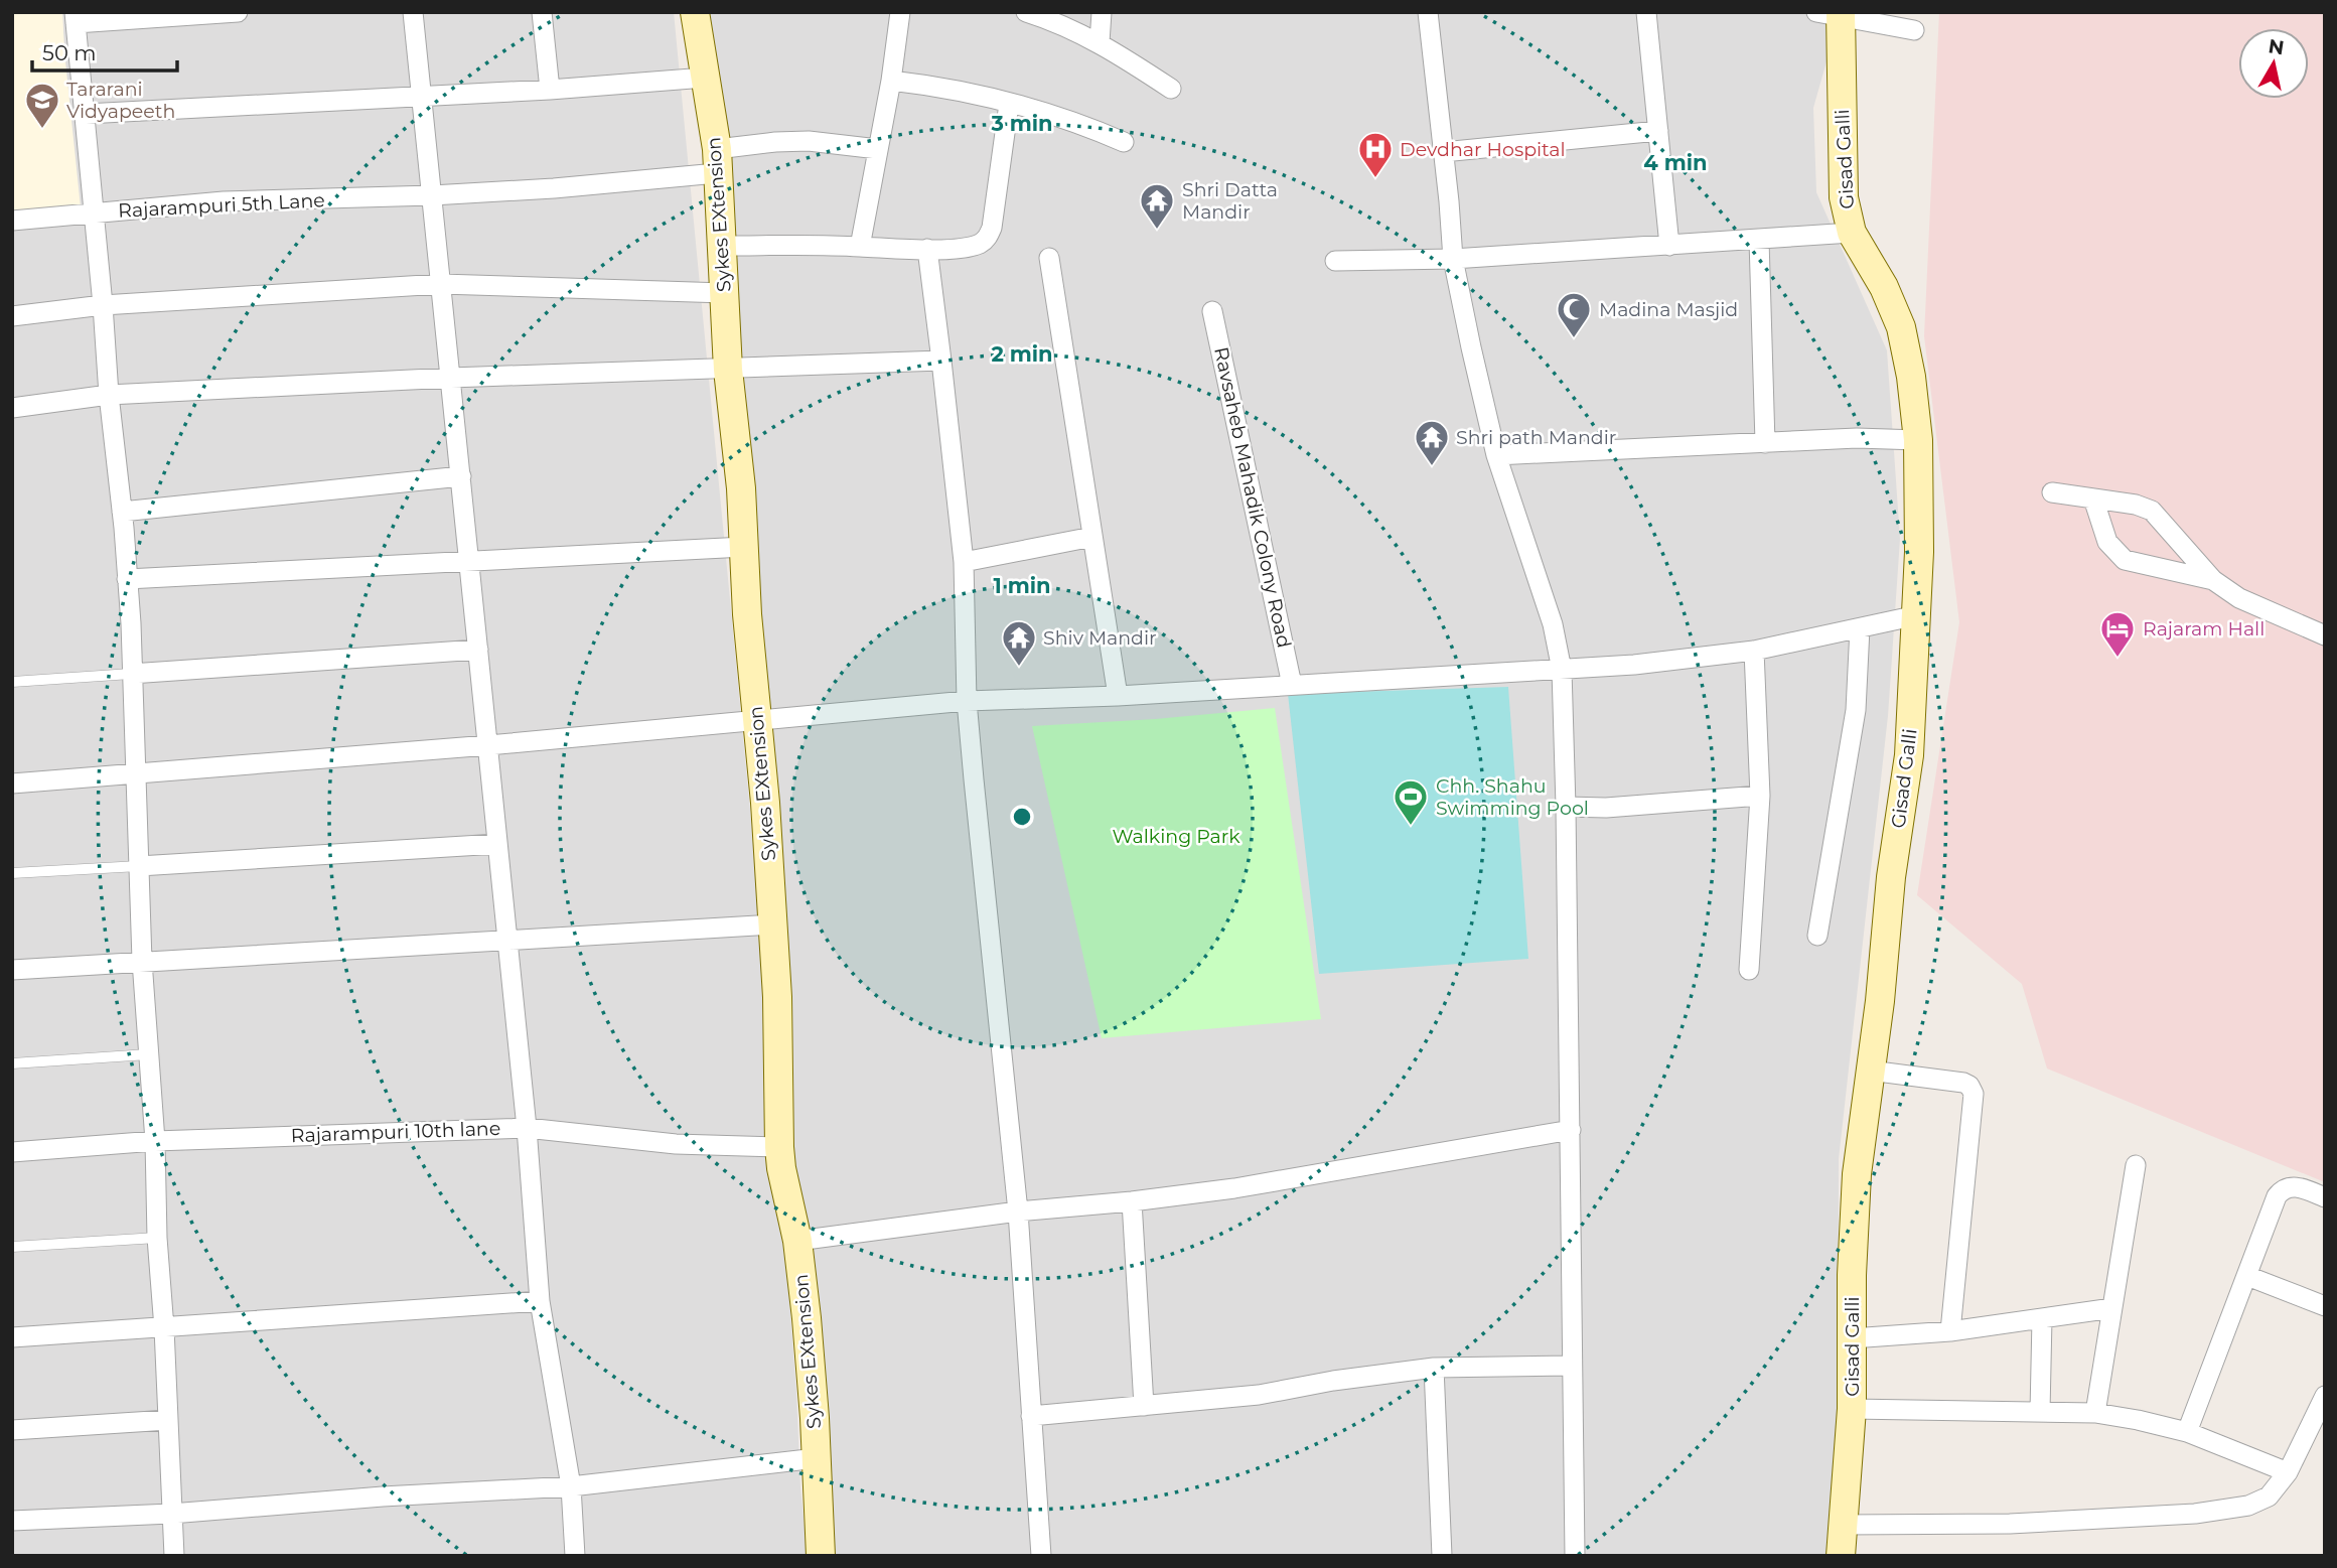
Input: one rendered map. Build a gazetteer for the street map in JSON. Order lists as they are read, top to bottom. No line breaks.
{"streets":{"street":["Gisad Galli","Rajarampuri 5th Lane","Sykes EXtension","Ravsaheb Mahadik Colony Road","Rajarampuri 10th lane"]},"crossings":[["Rajarampuri 5th Lane","Sykes EXtension"],["Sykes EXtension","Rajarampuri 10th lane"]],"parks":["Walking Park"],"places":{"school or university":["Tararani Vidyapeeth"],"hospital":["Devdhar Hospital"],"temple":["Shri Datta Mandir","Shri path Mandir","Shiv Mandir"],"mosque":["Madina Masjid"],"hotel":["Rajaram Hall"],"sports":["Chh. Shahu Swimming Pool"]},"scale_bar":"50 m","north":"top","rings":["3 min","4 min","2 min","1 min"]}
